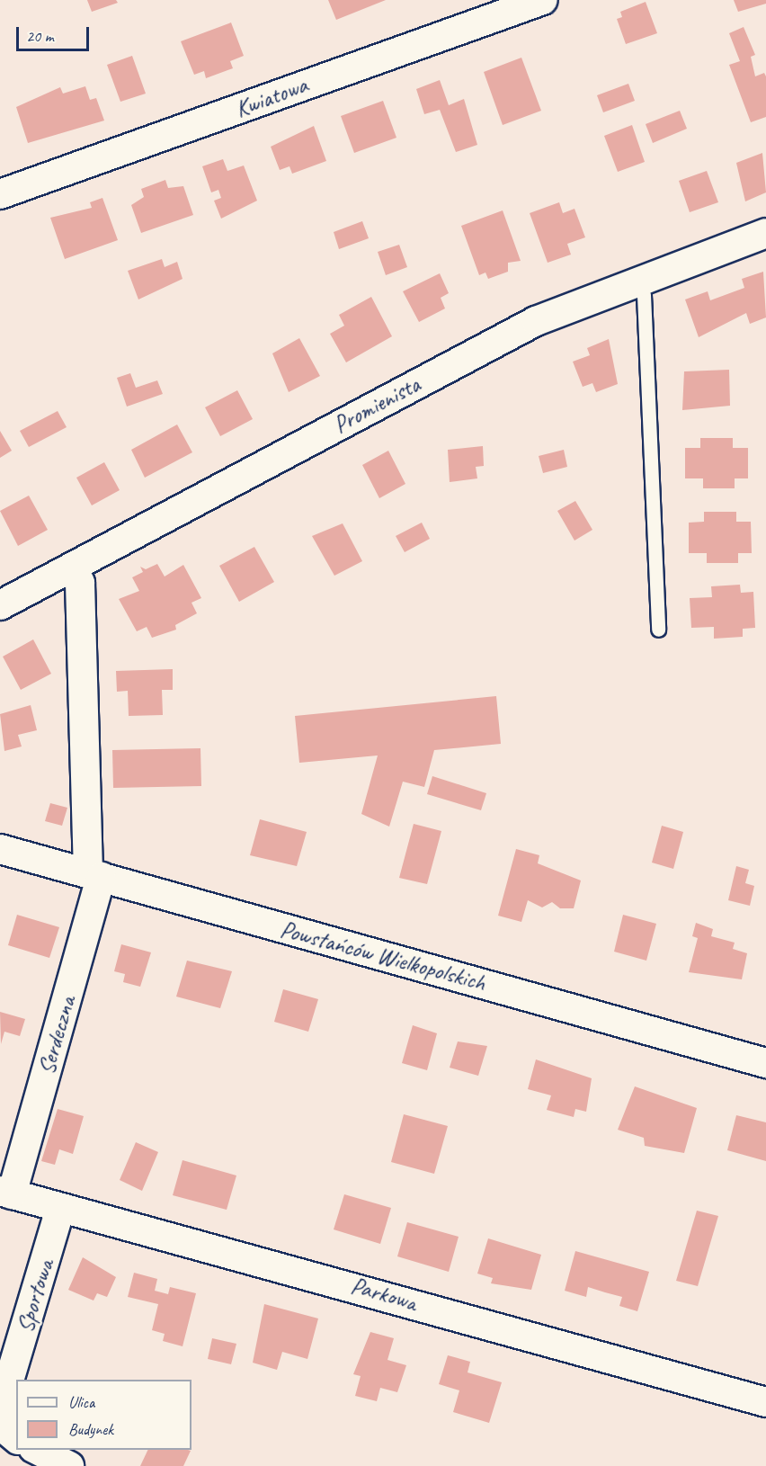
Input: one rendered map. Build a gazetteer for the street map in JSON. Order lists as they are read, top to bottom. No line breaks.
{"streets":{"street":["Kwiatowa","Promienista","Powstańców Wielkopolskich","Serdeczna","Parkowa","Sportowa"]},"crossings":[["Promienista","Serdeczna"],["Powstańców Wielkopolskich","Serdeczna"],["Serdeczna","Parkowa"],["Parkowa","Sportowa"]],"legend":["Ulica","Budynek"],"scale_bar":"20 m"}
